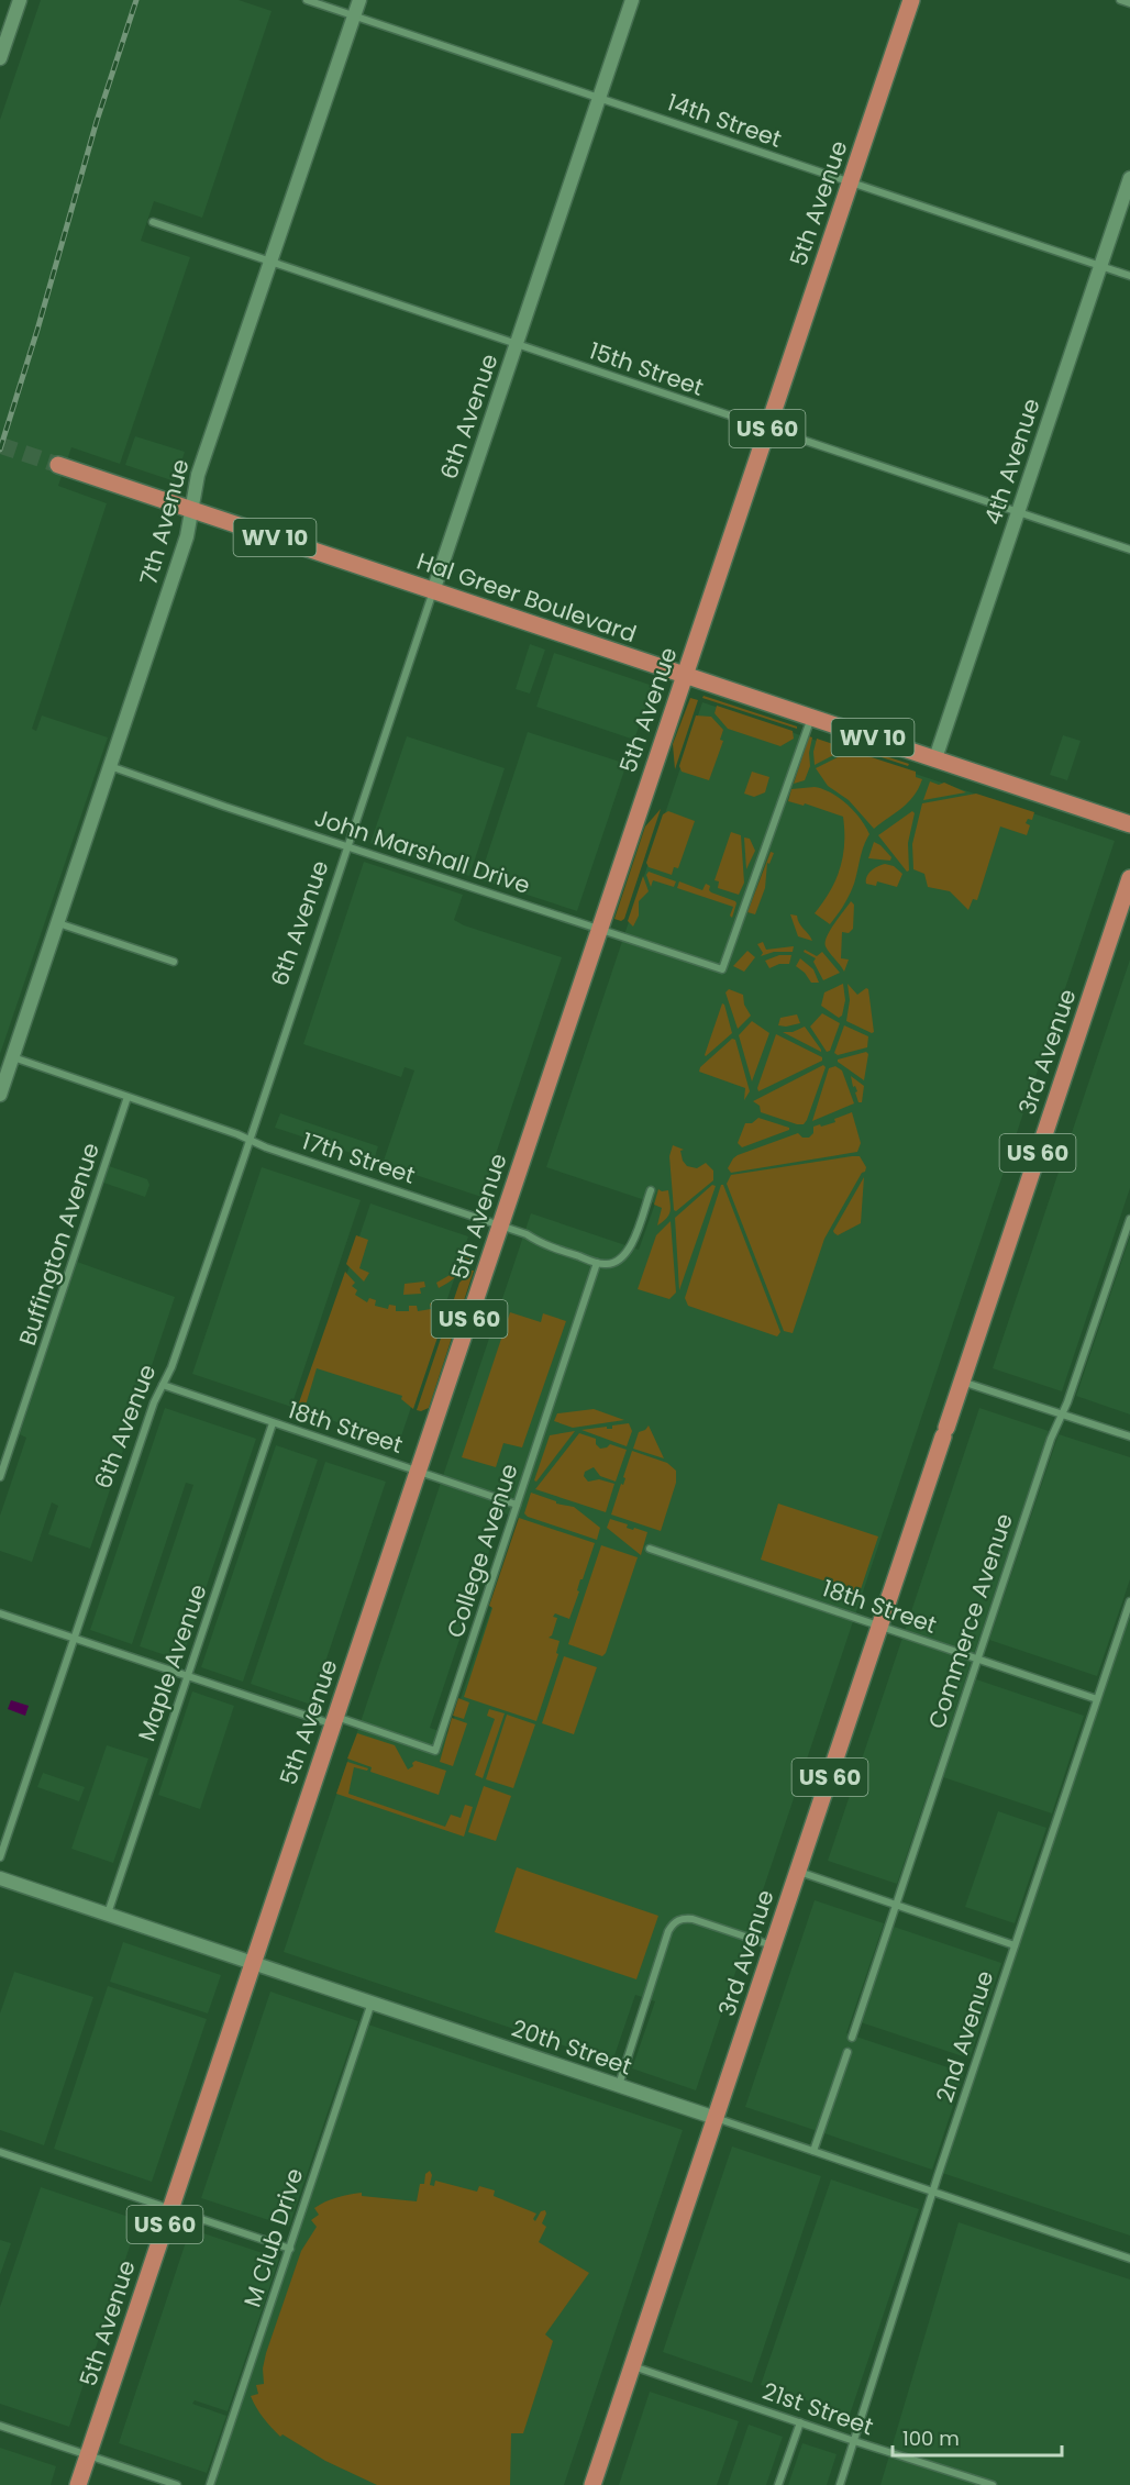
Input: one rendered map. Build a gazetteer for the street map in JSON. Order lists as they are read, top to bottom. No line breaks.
{"streets":{"main road":["5th Avenue","US 60","WV 10","Hal Greer Boulevard","3rd Avenue"],"street":["14th Street","15th Street","6th Avenue","4th Avenue","7th Avenue","John Marshall Drive","17th Street","Buffington Avenue","18th Street","College Avenue","Commerce Avenue","Maple Avenue","2nd Avenue","20th Street","M Club Drive","21st Street"]},"crossings":[["14th Street","5th Avenue"],["14th Street","6th Avenue"],["14th Street","4th Avenue"],["14th Street","7th Avenue"],["5th Avenue","15th Street"],["5th Avenue","Hal Greer Boulevard"],["5th Avenue","John Marshall Drive"],["5th Avenue","17th Street"],["5th Avenue","18th Street"],["5th Avenue","College Avenue"],["5th Avenue","20th Street"],["15th Street","6th Avenue"],["15th Street","4th Avenue"],["15th Street","7th Avenue"],["6th Avenue","Hal Greer Boulevard"],["6th Avenue","John Marshall Drive"],["6th Avenue","17th Street"],["6th Avenue","18th Street"],["4th Avenue","Hal Greer Boulevard"],["7th Avenue","Hal Greer Boulevard"],["7th Avenue","John Marshall Drive"],["7th Avenue","17th Street"],["Hal Greer Boulevard","John Marshall Drive"],["3rd Avenue","18th Street"],["3rd Avenue","20th Street"],["3rd Avenue","21st Street"],["17th Street","Buffington Avenue"],["17th Street","College Avenue"],["18th Street","College Avenue"],["18th Street","Commerce Avenue"],["18th Street","Maple Avenue"],["18th Street","2nd Avenue"],["Maple Avenue","20th Street"],["2nd Avenue","20th Street"],["2nd Avenue","21st Street"],["20th Street","M Club Drive"]],"scale_bar":"100 m"}
